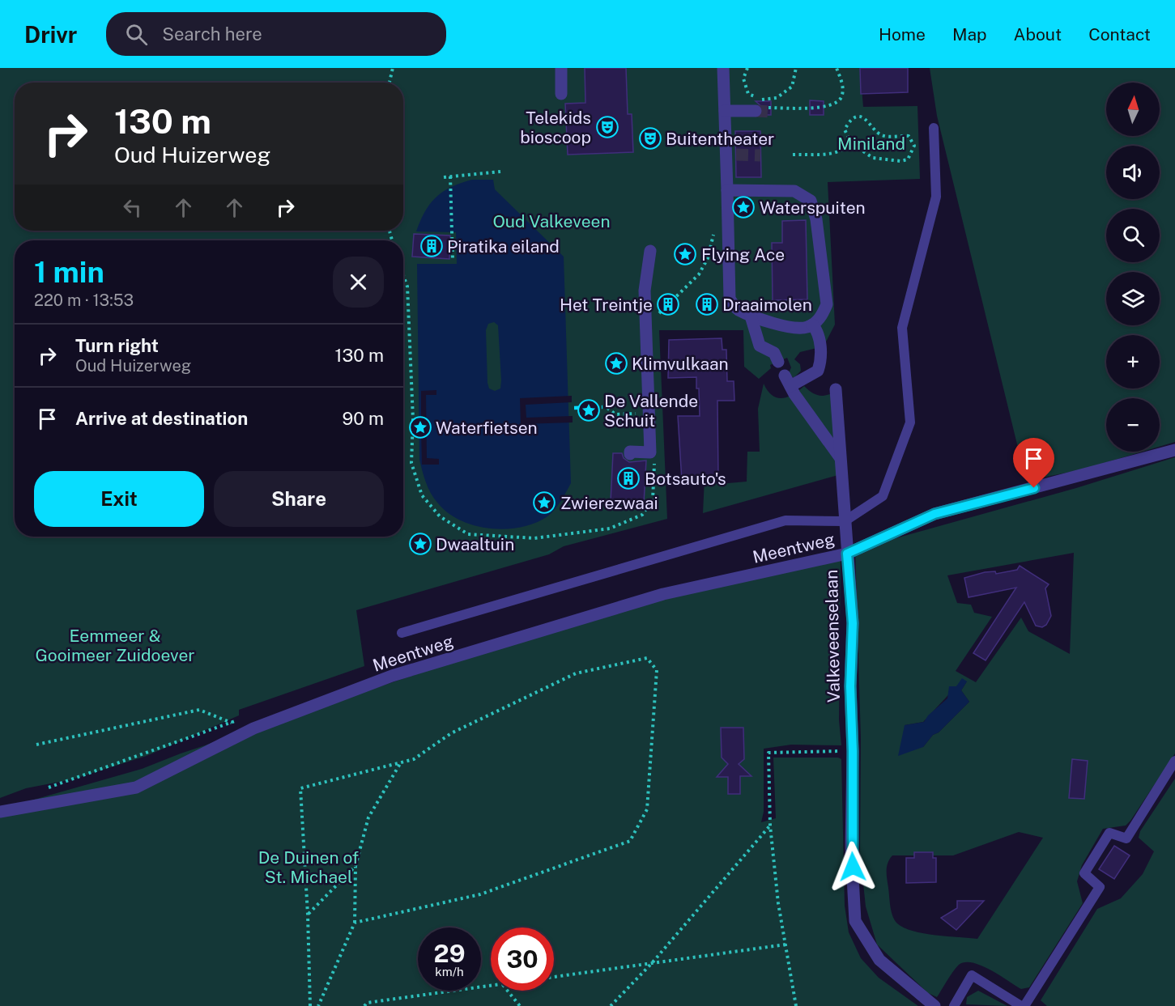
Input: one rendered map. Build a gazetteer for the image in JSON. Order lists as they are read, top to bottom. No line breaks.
{"streets":{"street":["Meentweg","Valkeveenselaan"]},"crossings":[["Meentweg","Valkeveenselaan"]],"parks":["Miniland","Oud Valkeveen","Eemmeer & Gooimeer Zuidoever","De Duinen of St. Michael"],"places":{"theatre":["Telekids bioscoop","Buitentheater"],"place":["Waterspuiten","Flying Ace","Klimvulkaan","De Vallende Schuit","Waterfietsen","Zwierezwaai","Dwaaltuin"],"building":["Piratika eiland","Het Treintje","Draaimolen","Botsauto's"]},"north":"top","page":{"header":"Drivr","search":"Search here","nav":["Home","Map","About","Contact"],"map_buttons":["+","−"],"turn":["130 m","Oud Huizerweg"],"heading":["1 min","220 m · 13:53"],"list":[{"name":"Turn right","note":"Oud Huizerweg","value":"130 m"},{"name":"Arrive at destination","value":"90 m"}],"buttons":["Exit","Share"],"speed":"29 km/h","limit":"30"}}
